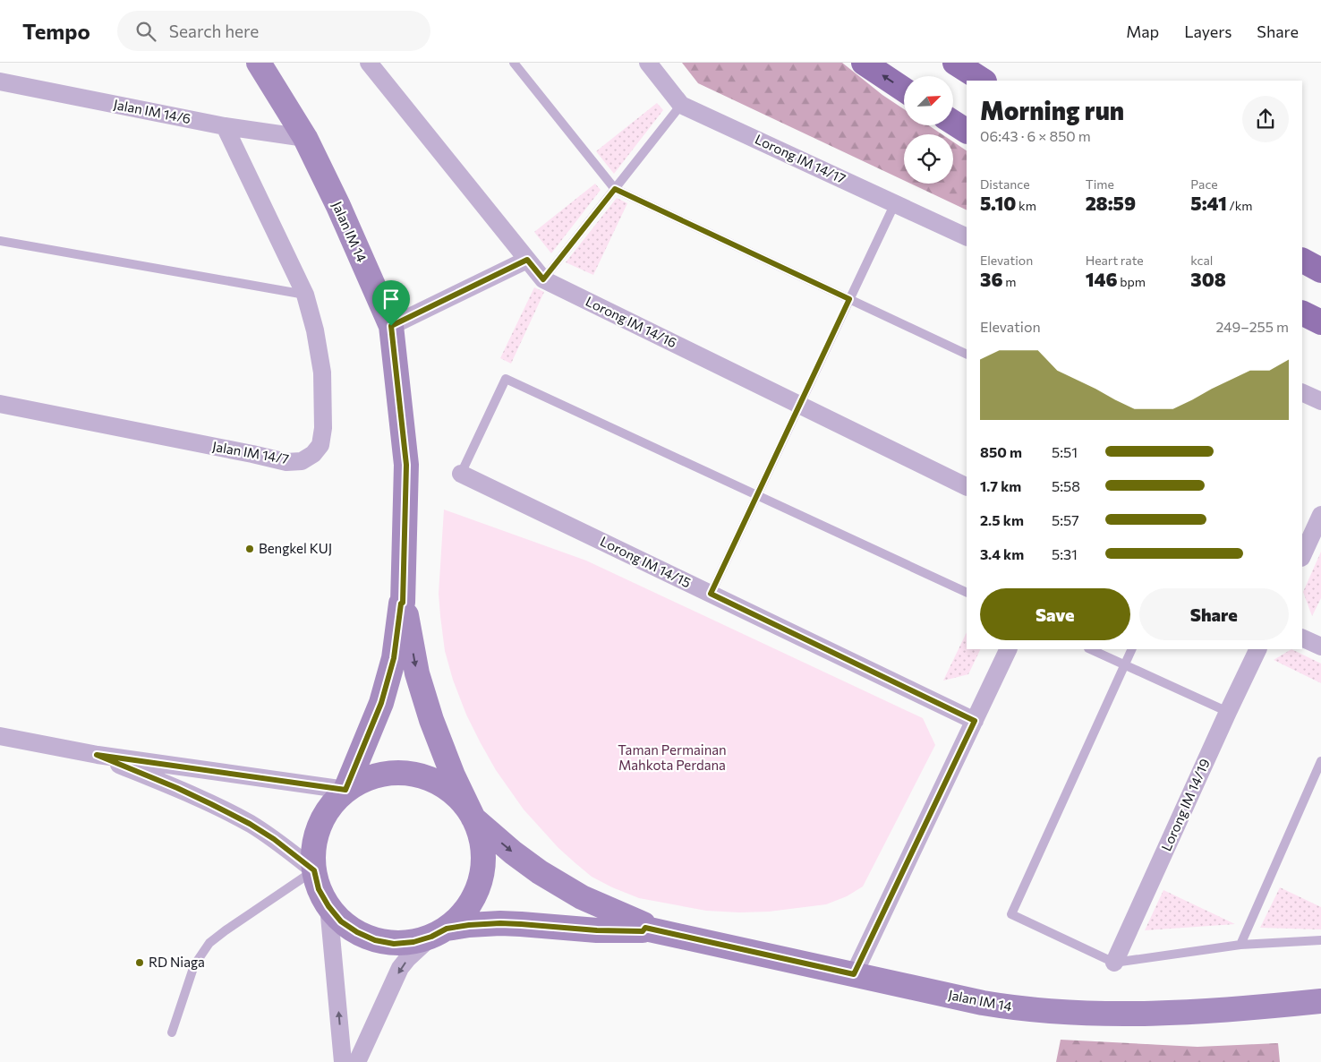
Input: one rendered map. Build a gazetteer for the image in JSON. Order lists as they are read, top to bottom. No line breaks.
{"streets":{"street":["Jalan IM 14/6","Lorong IM 14/17","Jalan IM 14","Lorong IM 14/16","Jalan IM 14/7","Lorong IM 14/15","Lorong IM 14/19"]},"crossings":[["Jalan IM 14/6","Jalan IM 14"],["Jalan IM 14/6","Jalan IM 14/7"]],"parks":["Taman Permainan Mahkota Perdana"],"places":["Bengkel KUJ","RD Niaga"],"north":"top right","page":{"header":"Tempo","search":"Search here","nav":["Map","Layers","Share"],"heading":["Morning run","06:43 · 6 × 850 m"],"stats":[["Distance","5.10 km"],["Time","28:59"],["Pace","5:41 /km"],["Elevation","36 m"],["Heart rate","146 bpm"],["kcal","308"]],"chart":["Elevation","249–255 m"],"list":[{"name":"850 m","note":"5:51"},{"name":"1.7 km","note":"5:58"},{"name":"2.5 km","note":"5:57"},{"name":"3.4 km","note":"5:31"}],"buttons":["Save","Share"]}}
